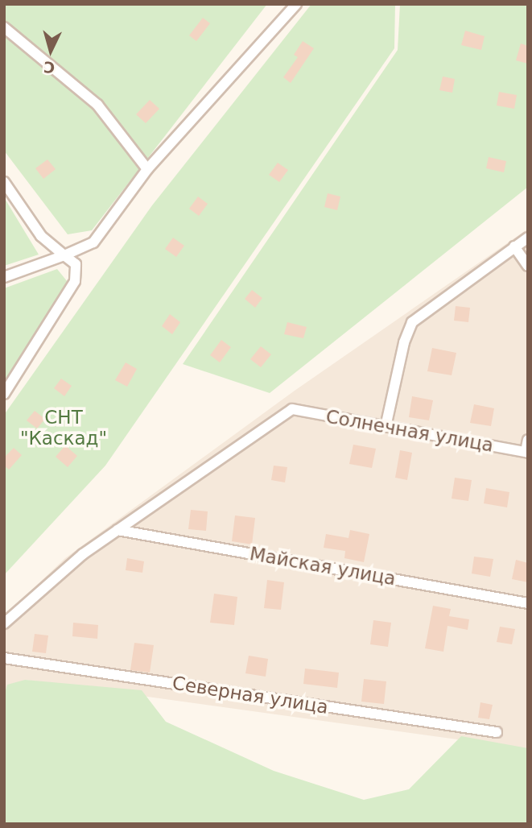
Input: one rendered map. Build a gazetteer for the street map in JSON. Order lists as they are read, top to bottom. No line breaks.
{"streets":{"street":["Солнечная улица","Майская улица","Северная улица"]},"crossings":[["Солнечная улица","Майская улица"]],"parks":["СНТ \"Каскад\""],"north":"bottom"}
